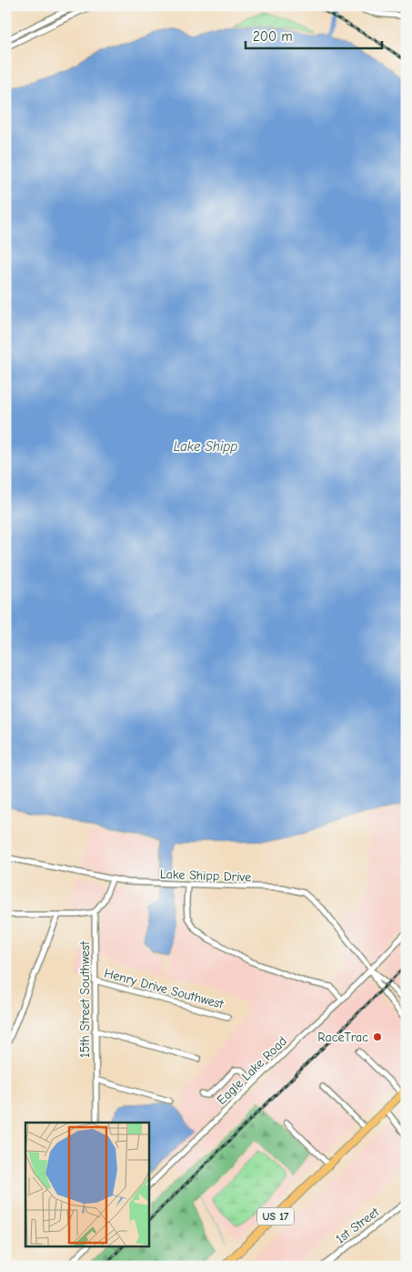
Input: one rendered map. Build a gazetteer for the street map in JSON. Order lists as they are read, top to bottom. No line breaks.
{"streets":{"highway":["US 17"],"street":["Lake Shipp Drive","Henry Drive Southwest","15th Street Southwest","Eagle Lake Road","1st Street"]},"crossings":[["Lake Shipp Drive","Eagle Lake Road"],["Henry Drive Southwest","15th Street Southwest"]],"water":["Lake Shipp"],"places":["RaceTrac"],"scale_bar":"200 m"}
